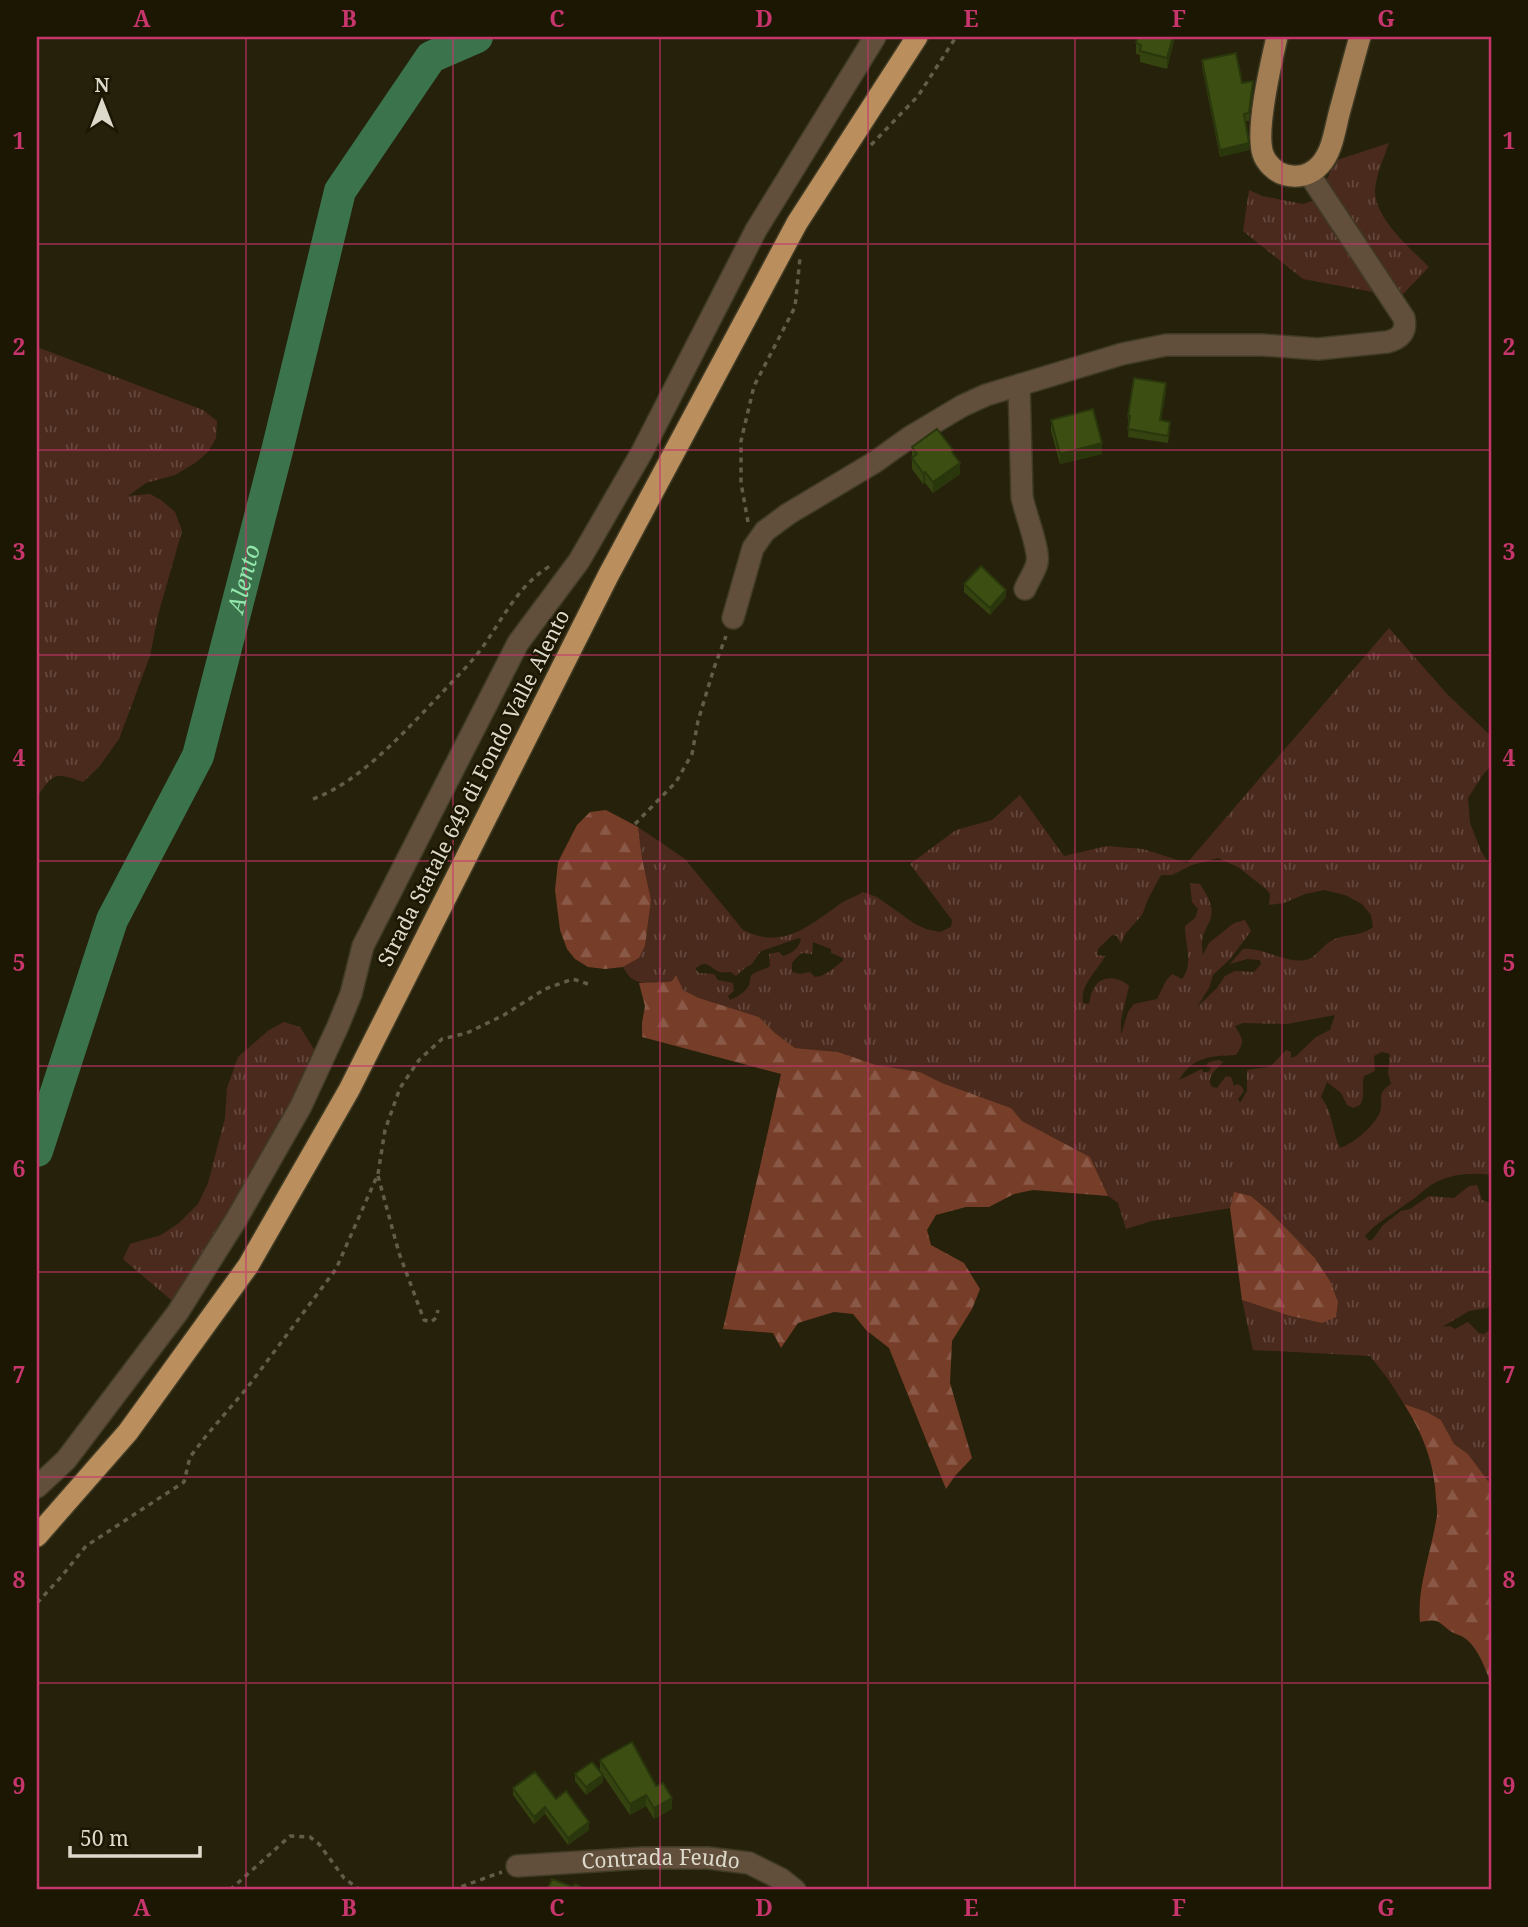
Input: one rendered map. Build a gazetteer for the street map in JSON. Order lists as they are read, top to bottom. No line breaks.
{"streets":{"highway":["Strada Statale 649 di Fondo Valle Alento"],"street":["Contrada Feudo"]},"water":["Alento"],"scale_bar":"50 m","north":"top","grid":{"columns":["A","B","C","D","E","F","G"],"rows":["1","2","3","4","5","6","7","8","9"]}}
